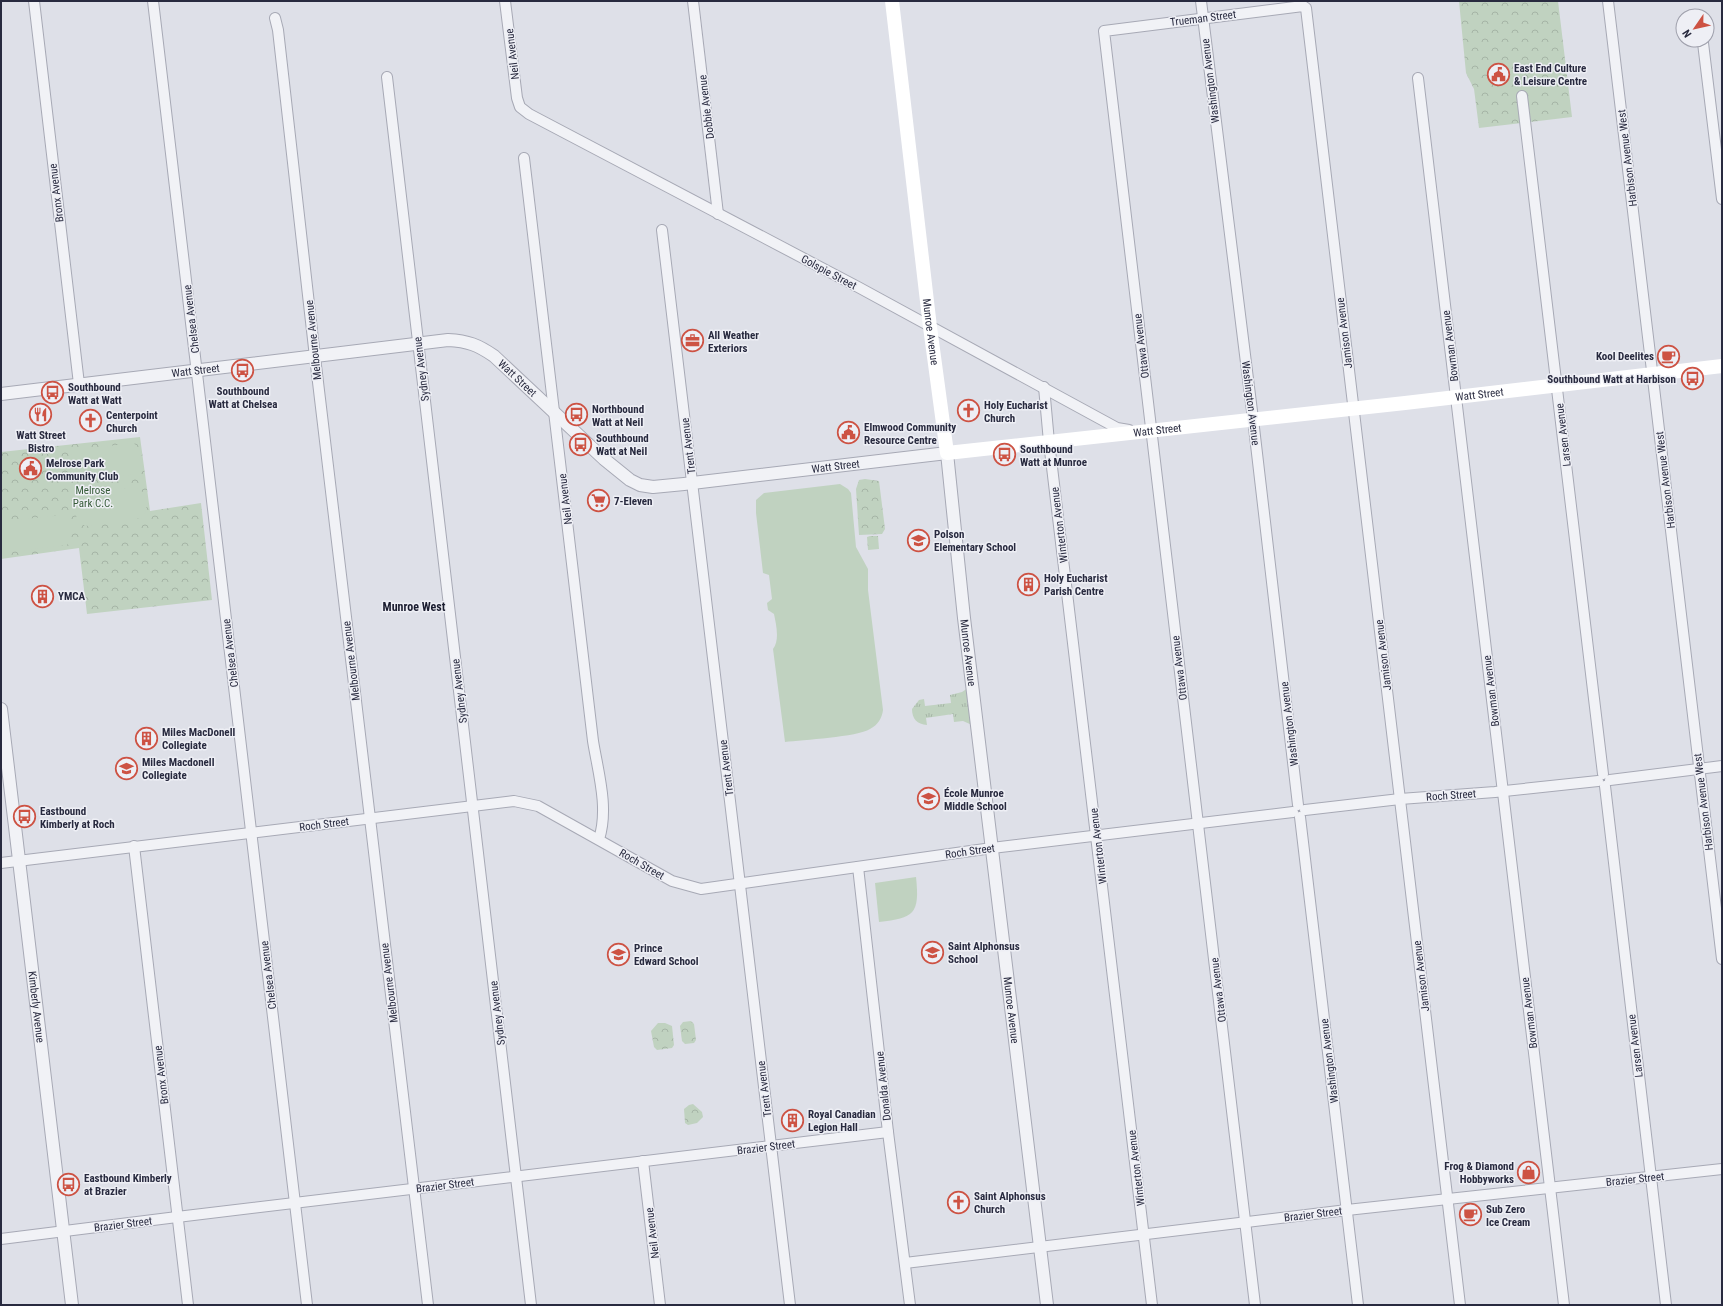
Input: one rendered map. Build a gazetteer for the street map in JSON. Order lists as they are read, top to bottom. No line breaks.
{"streets":{"main road":["Munroe Avenue","Watt Street"],"street":["Trueman Street","Neil Avenue","Washington Avenue","Dobbie Avenue","Harbison Avenue West","Bronx Avenue","Golspie Street","Chelsea Avenue","Jamison Avenue","Melbourne Avenue","Ottawa Avenue","Bowman Avenue","Sydney Avenue","Larsen Avenue","Trent Avenue","Winterton Avenue","Roch Street","Kimberly Avenue","Donalda Avenue","Brazier Street"]},"crossings":[["Trueman Street","Washington Avenue"],["Trueman Street","Jamison Avenue"],["Trueman Street","Ottawa Avenue"],["Neil Avenue","Golspie Street"],["Neil Avenue","Watt Street"],["Neil Avenue","Roch Street"],["Neil Avenue","Brazier Street"],["Washington Avenue","Watt Street"],["Washington Avenue","Roch Street"],["Washington Avenue","Brazier Street"],["Dobbie Avenue","Golspie Street"],["Harbison Avenue West","Watt Street"],["Harbison Avenue West","Roch Street"],["Bronx Avenue","Watt Street"],["Bronx Avenue","Roch Street"],["Bronx Avenue","Brazier Street"],["Golspie Street","Munroe Avenue"],["Golspie Street","Ottawa Avenue"],["Golspie Street","Watt Street"],["Golspie Street","Winterton Avenue"],["Chelsea Avenue","Watt Street"],["Chelsea Avenue","Roch Street"],["Chelsea Avenue","Brazier Street"],["Munroe Avenue","Watt Street"],["Munroe Avenue","Roch Street"],["Munroe Avenue","Brazier Street"],["Jamison Avenue","Watt Street"],["Jamison Avenue","Roch Street"],["Jamison Avenue","Brazier Street"],["Melbourne Avenue","Watt Street"],["Melbourne Avenue","Roch Street"],["Melbourne Avenue","Brazier Street"],["Ottawa Avenue","Watt Street"],["Ottawa Avenue","Roch Street"],["Ottawa Avenue","Brazier Street"],["Bowman Avenue","Watt Street"],["Bowman Avenue","Roch Street"],["Bowman Avenue","Brazier Street"],["Sydney Avenue","Watt Street"],["Sydney Avenue","Roch Street"],["Sydney Avenue","Brazier Street"],["Watt Street","Larsen Avenue"],["Watt Street","Trent Avenue"],["Watt Street","Winterton Avenue"],["Larsen Avenue","Roch Street"],["Larsen Avenue","Brazier Street"],["Trent Avenue","Roch Street"],["Trent Avenue","Brazier Street"],["Winterton Avenue","Roch Street"],["Winterton Avenue","Brazier Street"],["Roch Street","Kimberly Avenue"],["Roch Street","Donalda Avenue"],["Kimberly Avenue","Brazier Street"],["Donalda Avenue","Brazier Street"]],"districts":["Munroe West"],"parks":["Melrose Park C.C."],"places":{"public building":["East End Culture & Leisure Centre","Elmwood Community Resource Centre","Melrose Park Community Club"],"office":["All Weather Exteriors"],"cafe":["Kool Deelites","Sub Zero Ice Cream"],"bus stop":["Southbound Watt at Chelsea","Southbound Watt at Harbison","Southbound Watt at Watt","Northbound Watt at Neil","Southbound Watt at Neil","Southbound Watt at Munroe","Eastbound Kimberly at Roch","Eastbound Kimberly at Brazier"],"church":["Holy Eucharist Church","Centerpoint Church","Saint Alphonsus Church"],"restaurant":["Watt Street Bistro"],"supermarket":["7-Eleven"],"school or university":["Polson Elementary School","Miles Macdonell Collegiate","École Munroe Middle School","Saint Alphonsus School","Prince Edward School"],"building":["Holy Eucharist Parish Centre","YMCA","Miles MacDonell Collegiate","Royal Canadian Legion Hall"],"shop":["Frog & Diamond Hobbyworks"]},"north":"bottom left"}
